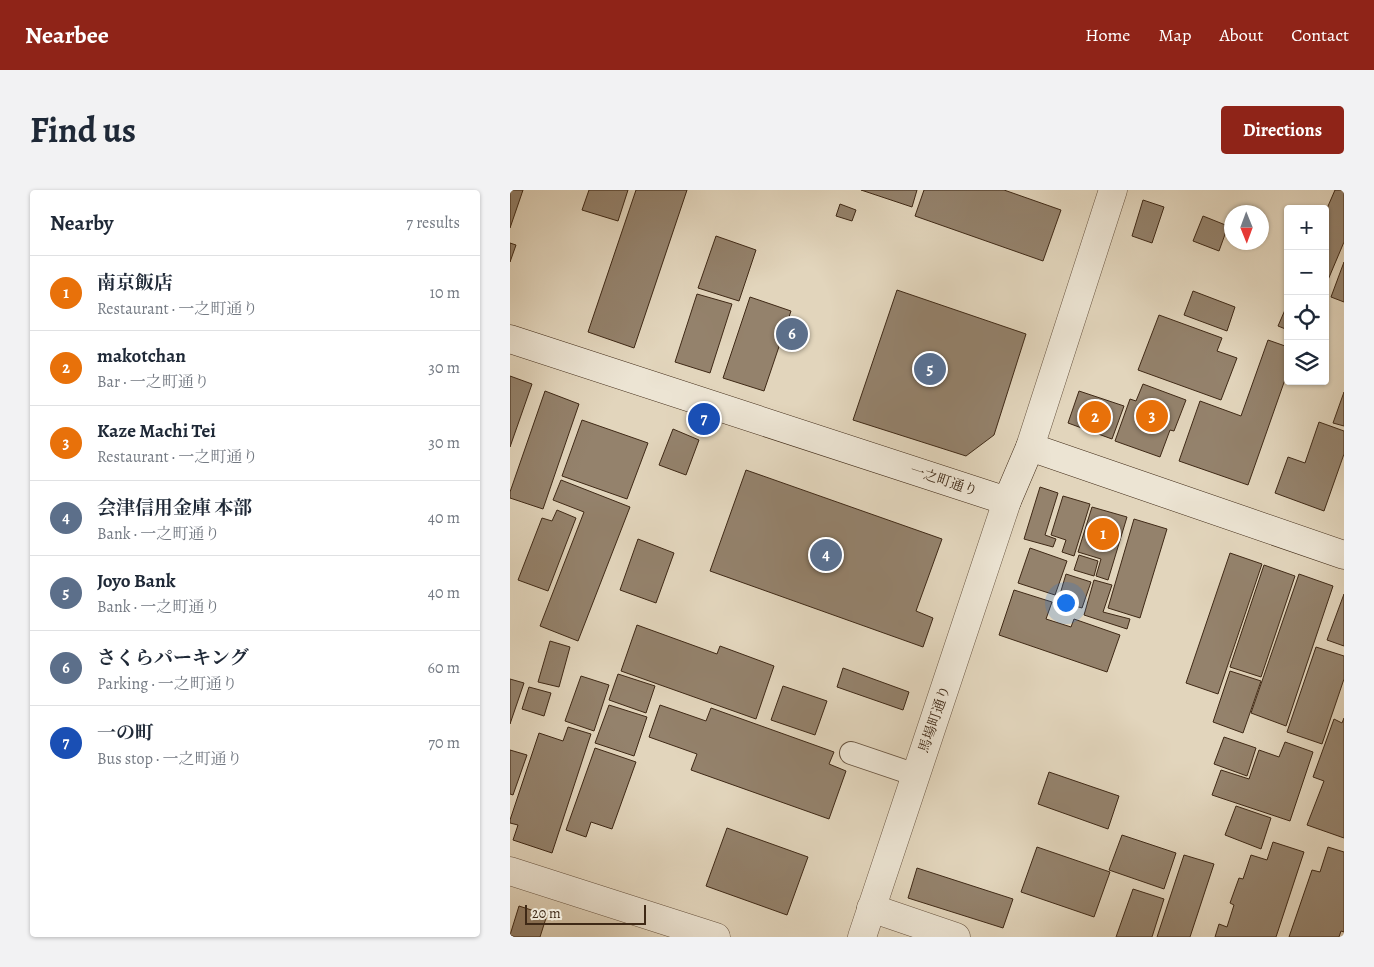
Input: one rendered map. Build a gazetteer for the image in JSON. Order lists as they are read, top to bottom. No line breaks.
{"streets":{"street":["一之町通り","馬場町通り"]},"crossings":[["一之町通り","馬場町通り"]],"scale_bar":"20 m","north":"bottom","page":{"header":"Nearbee","nav":["Home","Map","About","Contact"],"title":"Find us","buttons":"Directions","heading":["Nearby","7 results"],"map_buttons":["+","−"],"list":[{"mark":"1","name":"南京飯店","note":"Restaurant · 一之町通り","value":"10 m"},{"mark":"2","name":"makotchan","note":"Bar · 一之町通り","value":"30 m"},{"mark":"3","name":"Kaze Machi Tei","note":"Restaurant · 一之町通り","value":"30 m"},{"mark":"4","name":"会津信用金庫 本部","note":"Bank · 一之町通り","value":"40 m"},{"mark":"5","name":"Joyo Bank","note":"Bank · 一之町通り","value":"40 m"},{"mark":"6","name":"さくらパーキング","note":"Parking · 一之町通り","value":"60 m"},{"mark":"7","name":"一の町","note":"Bus stop · 一之町通り","value":"70 m"}],"pins":["6","5","3","2","7","1","4"],"scale":"20 m"}}
